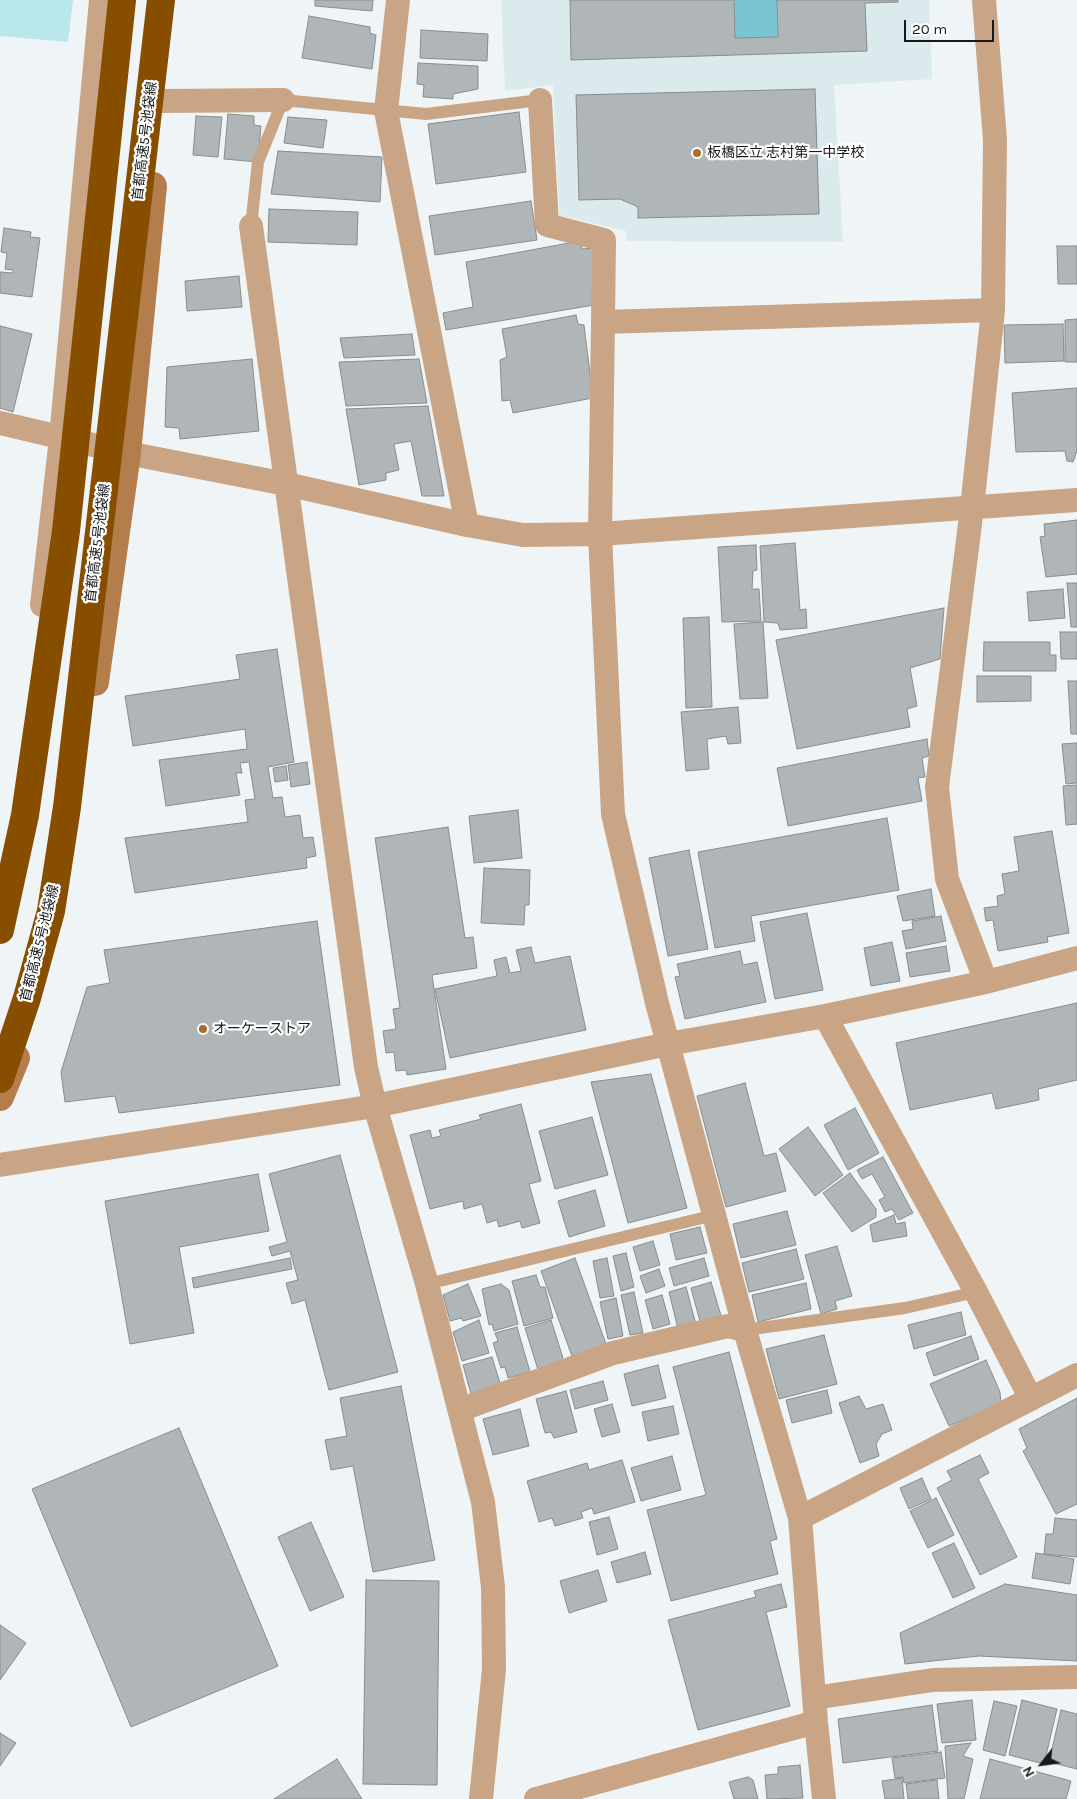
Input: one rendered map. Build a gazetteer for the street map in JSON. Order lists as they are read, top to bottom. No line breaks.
{"streets":{"highway":["首都高速5号池袋線"]},"places":["板橋区立 志村第一中学校","オーケーストア"],"scale_bar":"20 m","north":"bottom left"}
